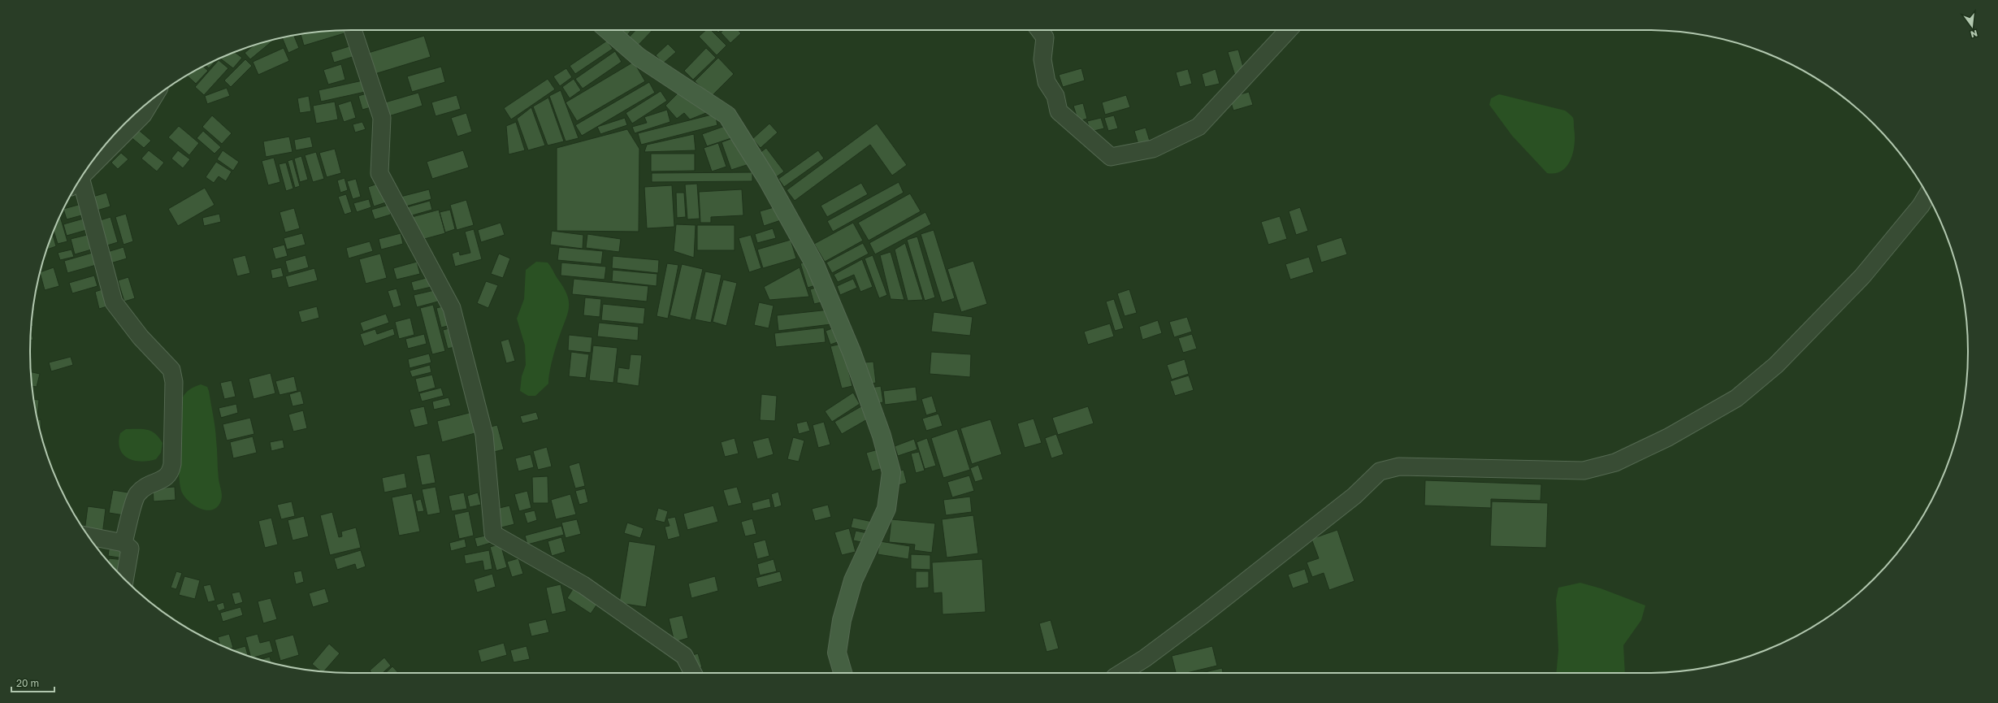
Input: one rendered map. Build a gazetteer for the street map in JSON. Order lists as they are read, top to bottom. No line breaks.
{"scale_bar":"20 m","north":"bottom"}
